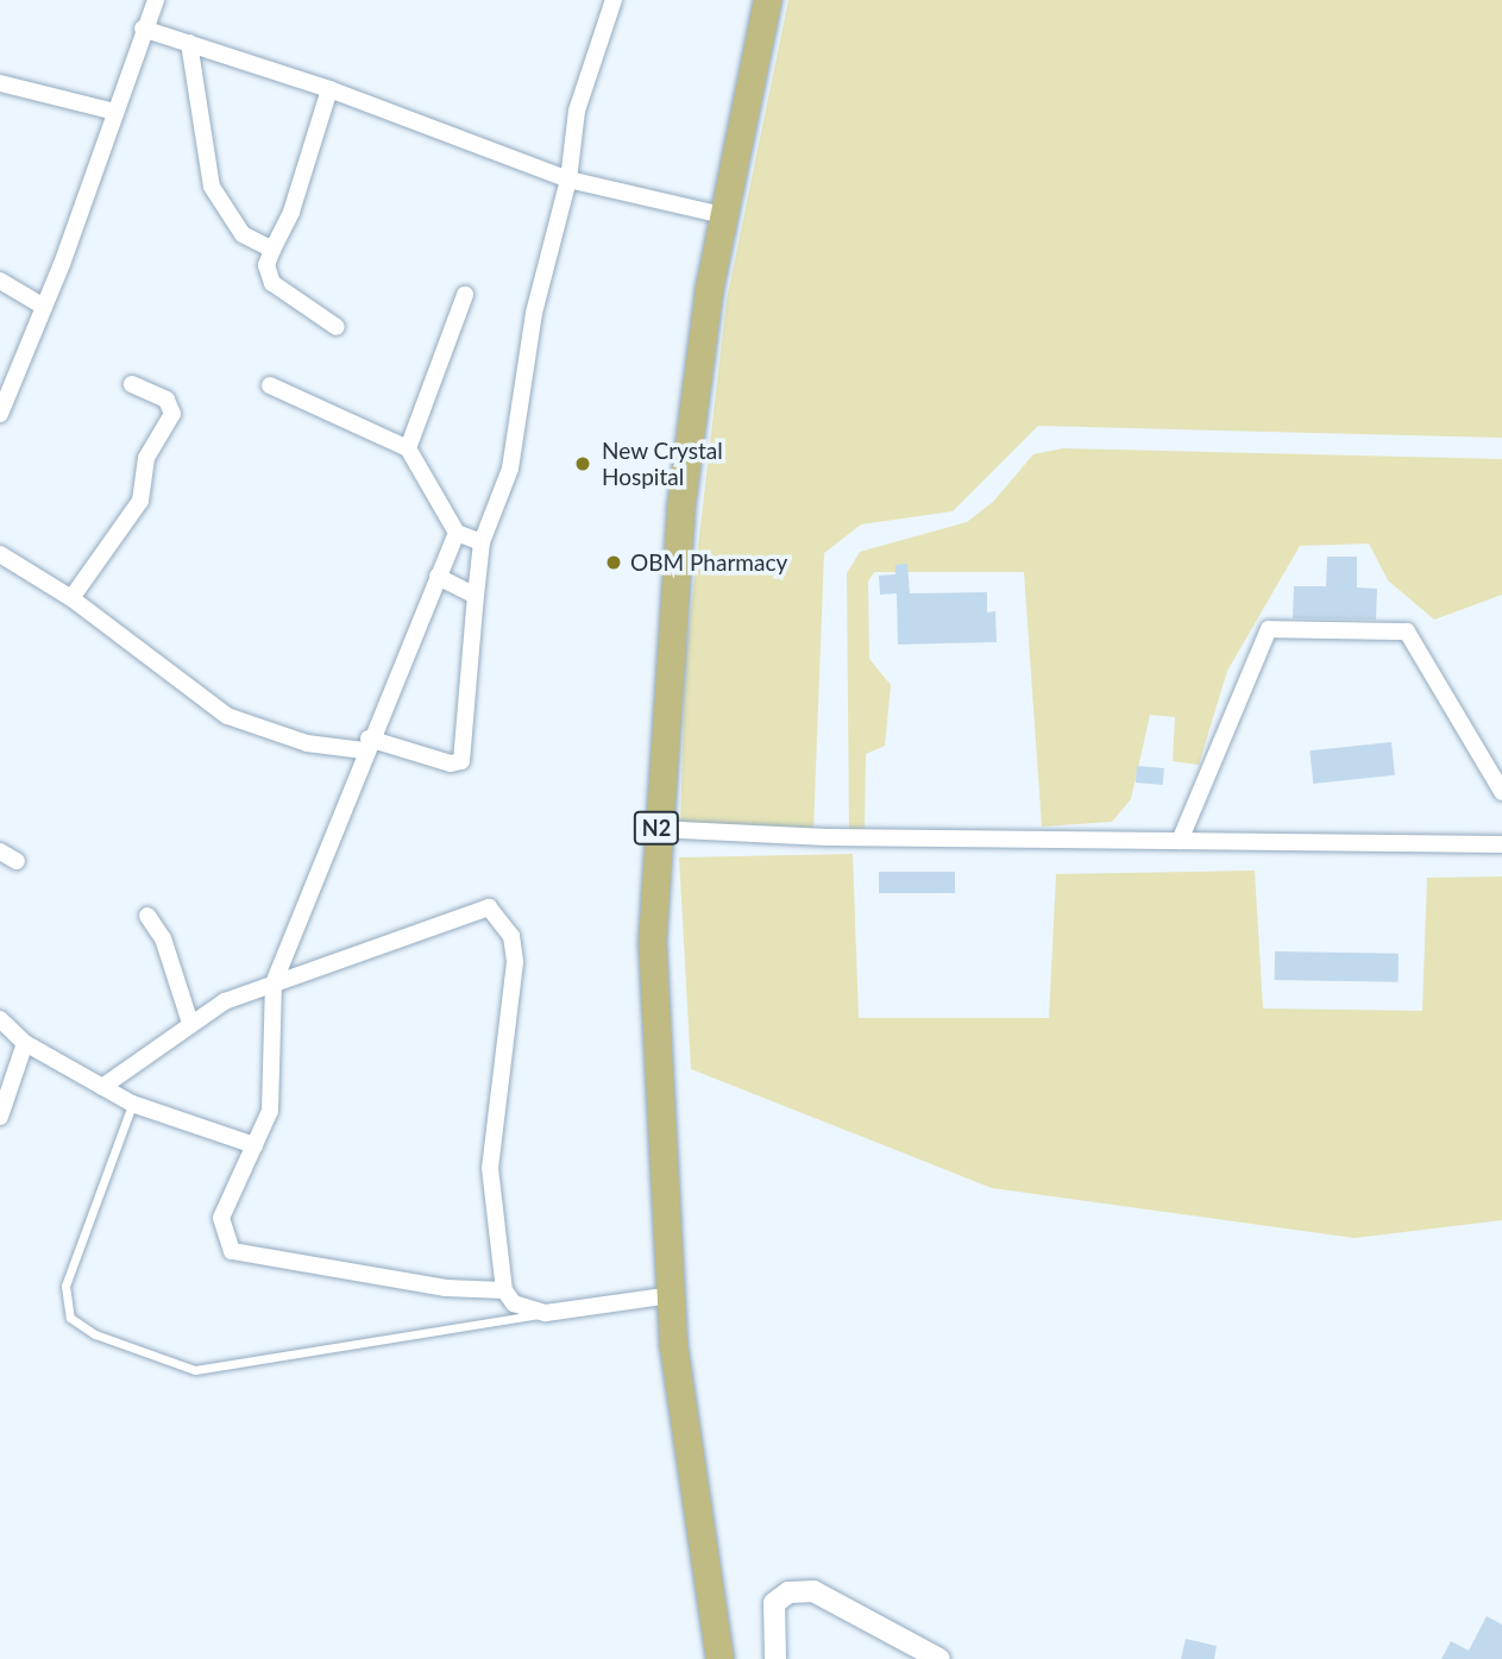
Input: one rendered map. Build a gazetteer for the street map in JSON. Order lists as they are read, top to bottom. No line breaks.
{"streets":{"highway":["N2"]},"places":["New Crystal Hospital","OBM Pharmacy"]}
